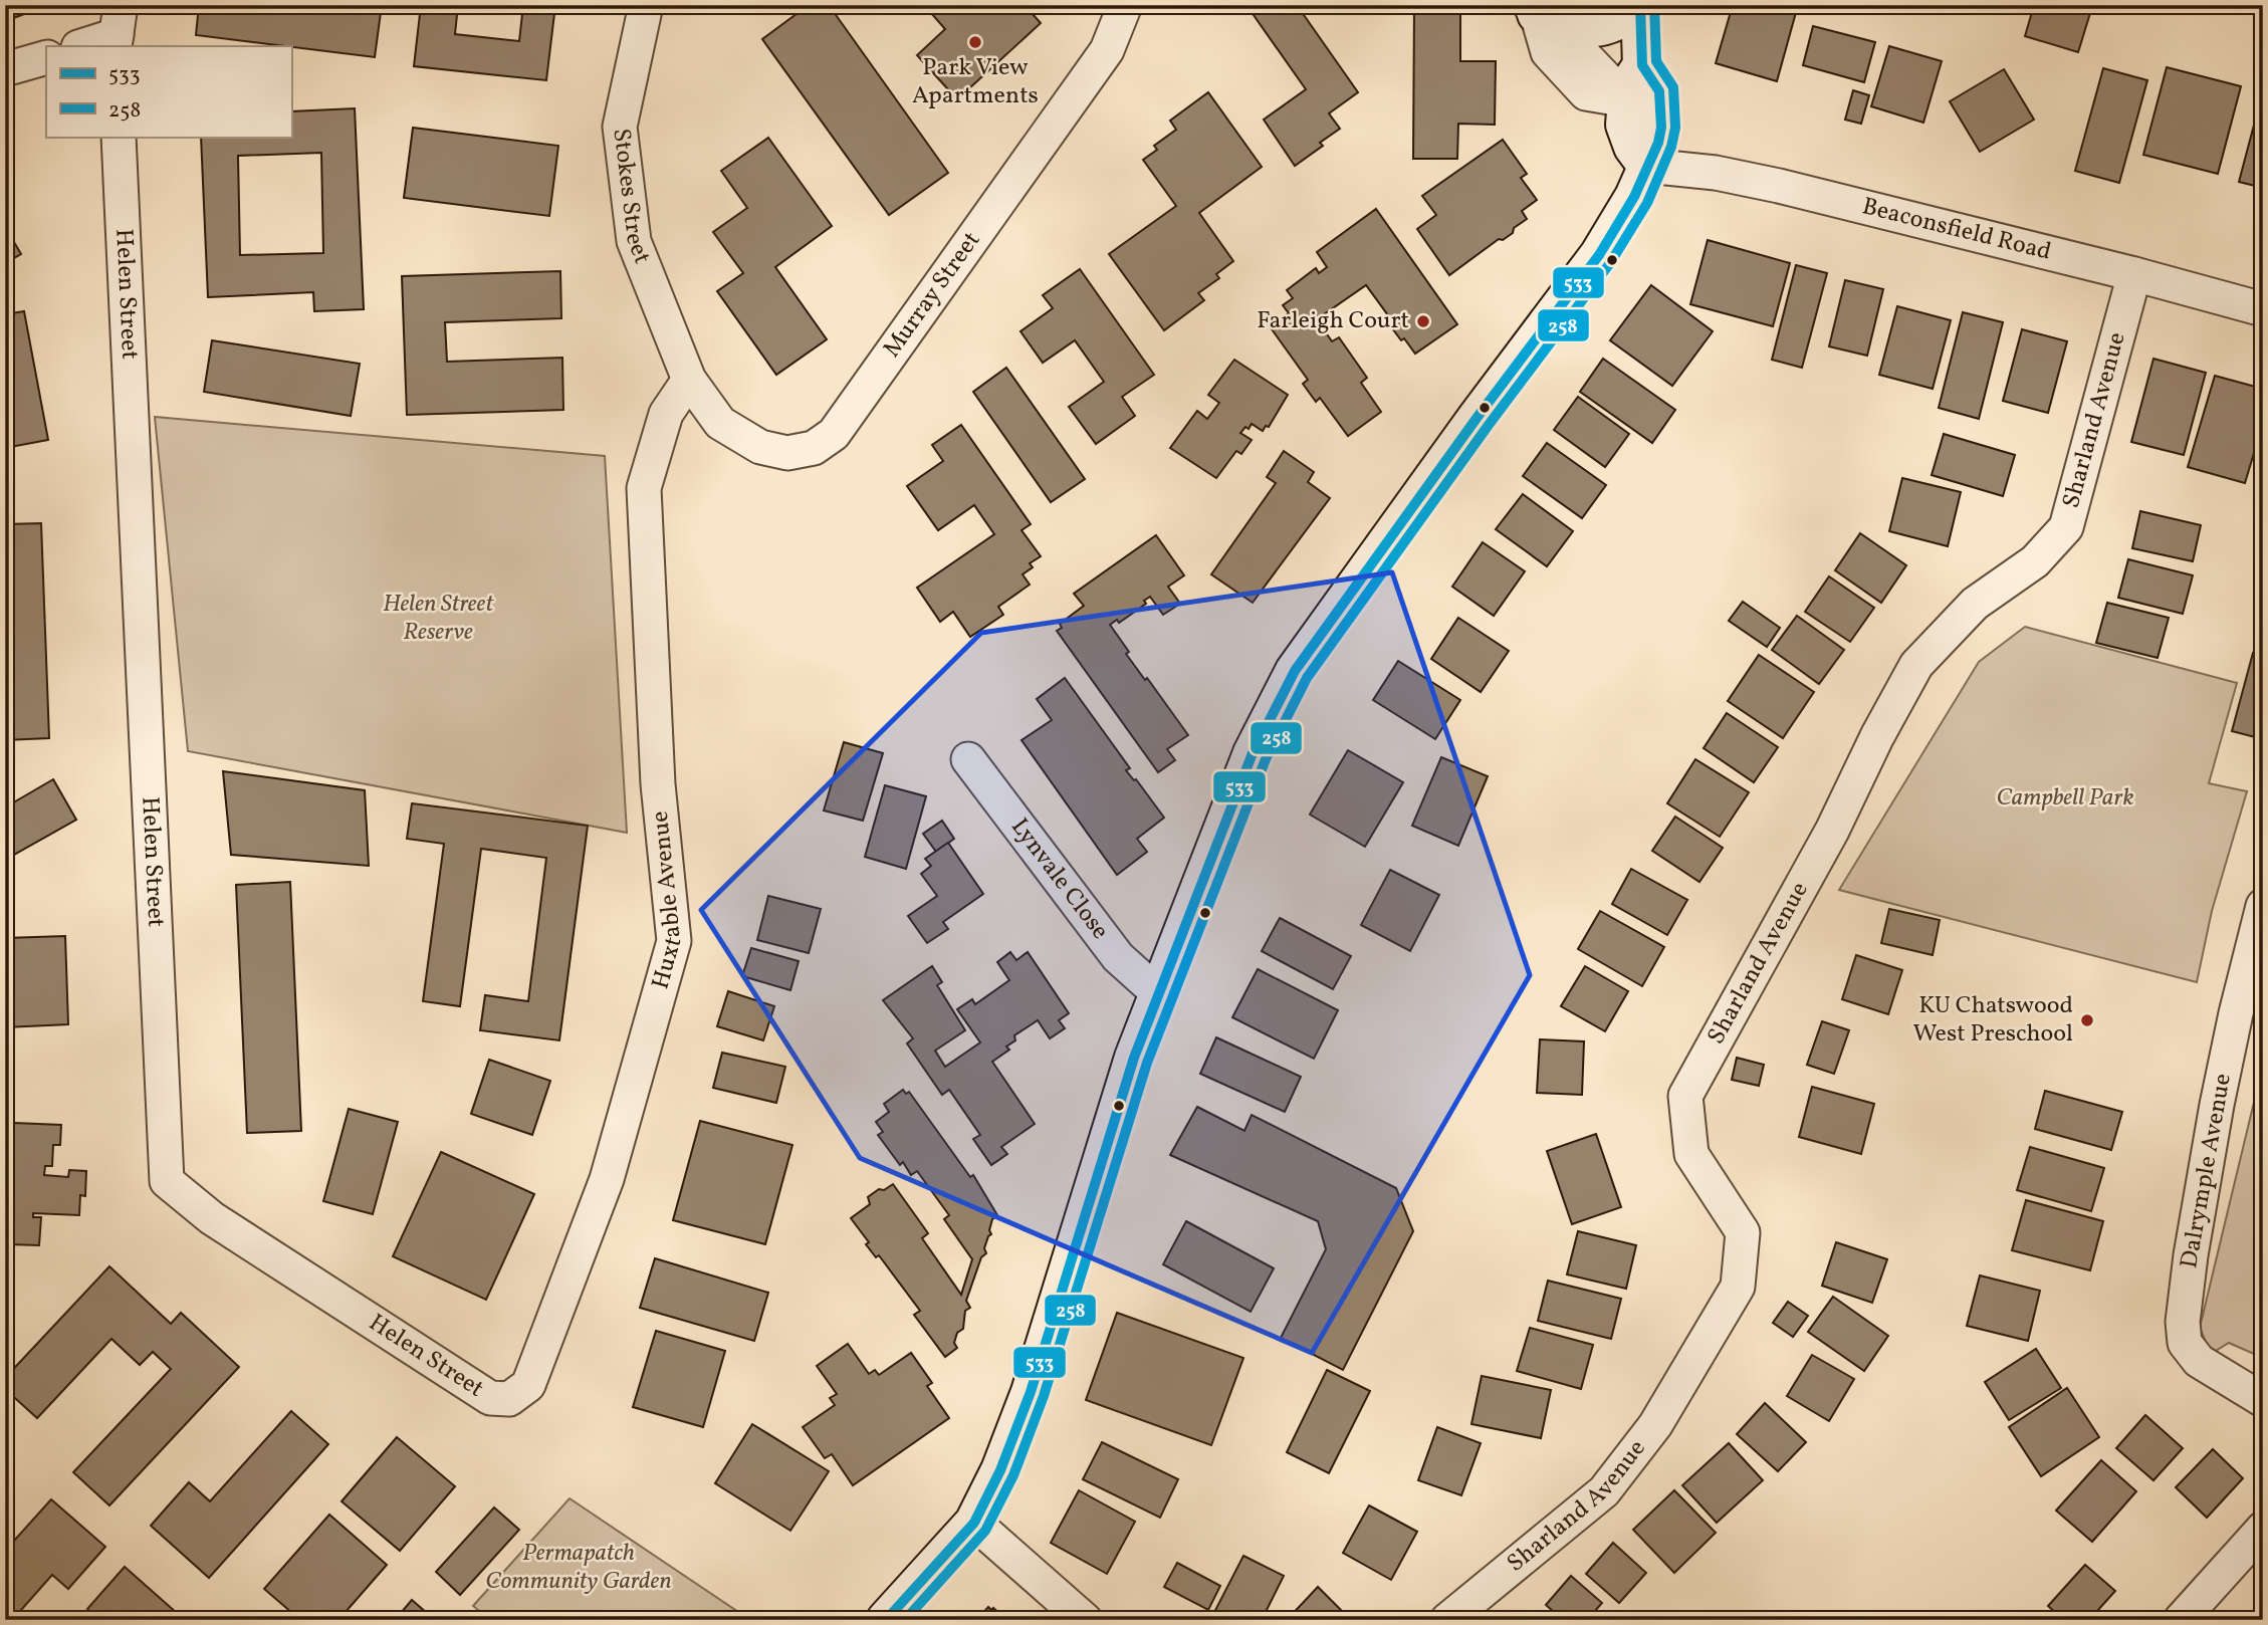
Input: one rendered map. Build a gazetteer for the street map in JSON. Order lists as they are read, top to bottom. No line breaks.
{"streets":{"street":["Stokes Street","Beaconsfield Road","Helen Street","Murray Street","Sharland Avenue","Lynvale Close","Huxtable Avenue","Dalrymple Avenue"]},"crossings":[["Stokes Street","Murray Street"],["Stokes Street","Huxtable Avenue"],["Beaconsfield Road","Sharland Avenue"],["Helen Street","Huxtable Avenue"],["Murray Street","Huxtable Avenue"]],"parks":["Helen Street Reserve","Campbell Park","Permapatch Community Garden"],"places":["Park View Apartments","Farleigh Court","KU Chatswood West Preschool"],"lines":["transit line 533","transit line 258"],"legend":["533","258"]}
